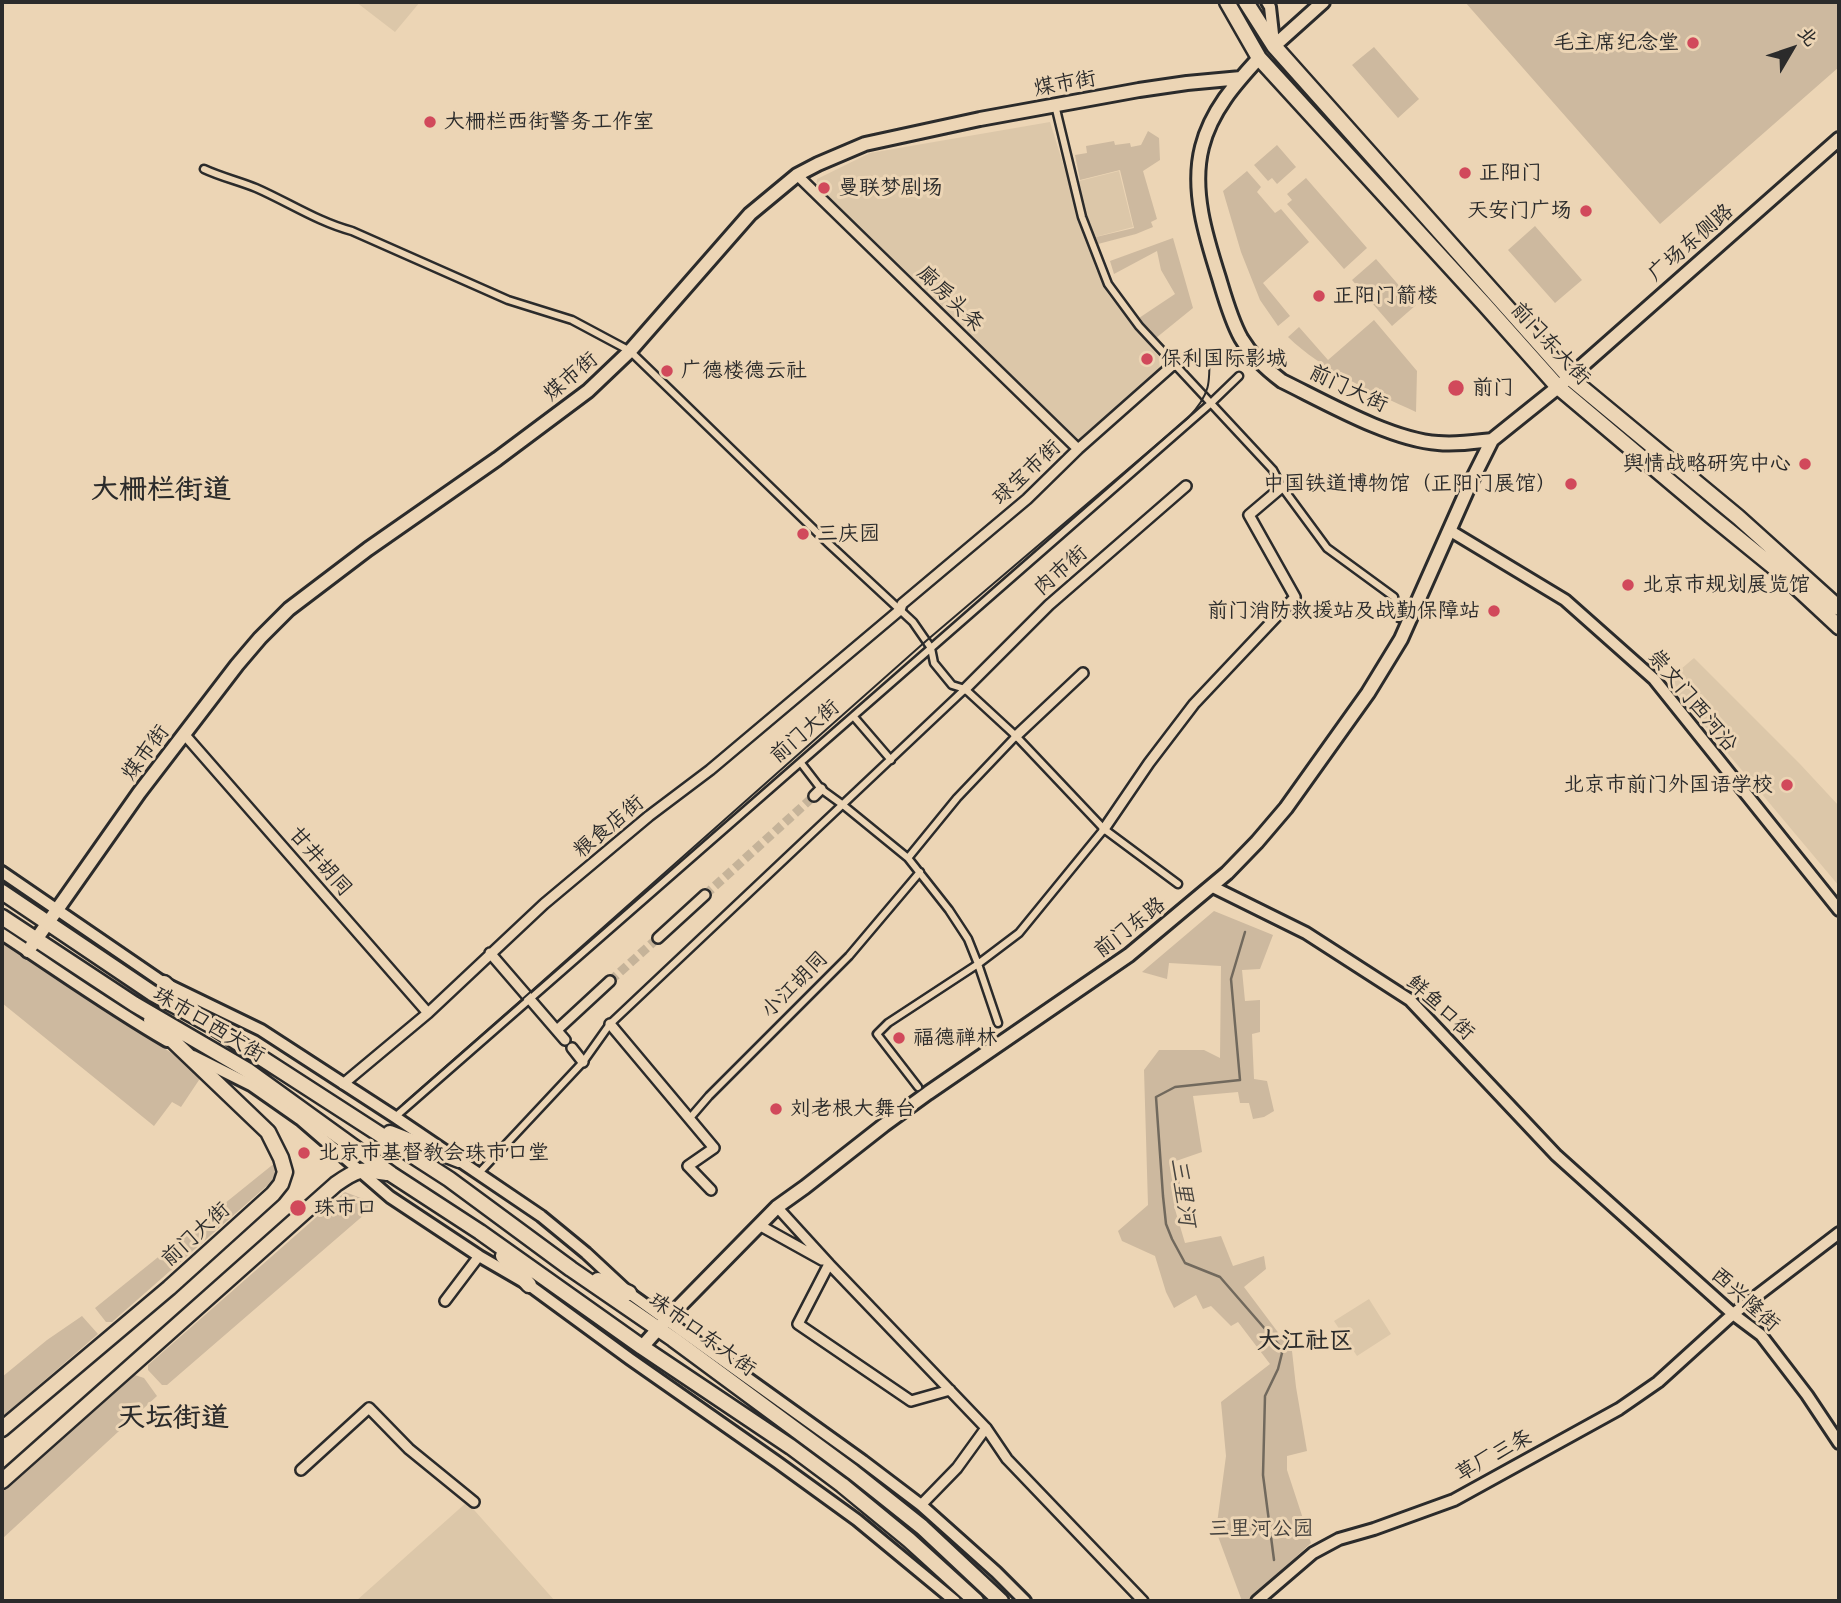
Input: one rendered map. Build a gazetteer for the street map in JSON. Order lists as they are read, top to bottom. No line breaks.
{"streets":{"main road":["煤市街","广场东侧路","前门东大街","前门大街","前门东路","珠市口西大街","珠市口东大街"],"street":["廊房头条","球宝市街","肉市街","崇文门西河沿","粮食店街","甘井胡同","小江胡同","鲜鱼口街","西兴隆街","草厂三条"]},"crossings":[["煤市街","廊房头条"],["煤市街","前门大街"],["煤市街","甘井胡同"],["煤市街","珠市口西大街"],["广场东侧路","前门东大街"],["广场东侧路","前门大街"],["广场东侧路","前门东路"],["廊房头条","球宝市街"],["前门大街","前门东路"],["前门大街","珠市口西大街"],["前门大街","珠市口东大街"],["球宝市街","粮食店街"],["崇文门西河沿","前门东路"],["粮食店街","甘井胡同"],["粮食店街","珠市口西大街"],["前门东路","鲜鱼口街"],["前门东路","珠市口东大街"],["鲜鱼口街","西兴隆街"],["珠市口西大街","珠市口东大街"],["西兴隆街","草厂三条"]],"districts":["大栅栏街道","大江社区","天坛街道"],"water":["三里河"],"parks":["三里河公园"],"places":["毛主席纪念堂","大栅栏西街警务工作室","正阳门","曼联梦剧场","天安门广场","正阳门箭楼","保利国际影城","广德楼德云社","前门","舆情战略研究中心","中国铁道博物馆（正阳门展馆）","三庆园","北京市规划展览馆","前门消防救援站及战勤保障站","北京市前门外国语学校","福德禅林","刘老根大舞台","北京市基督教会珠市口堂","珠市口"],"north":"top right"}
